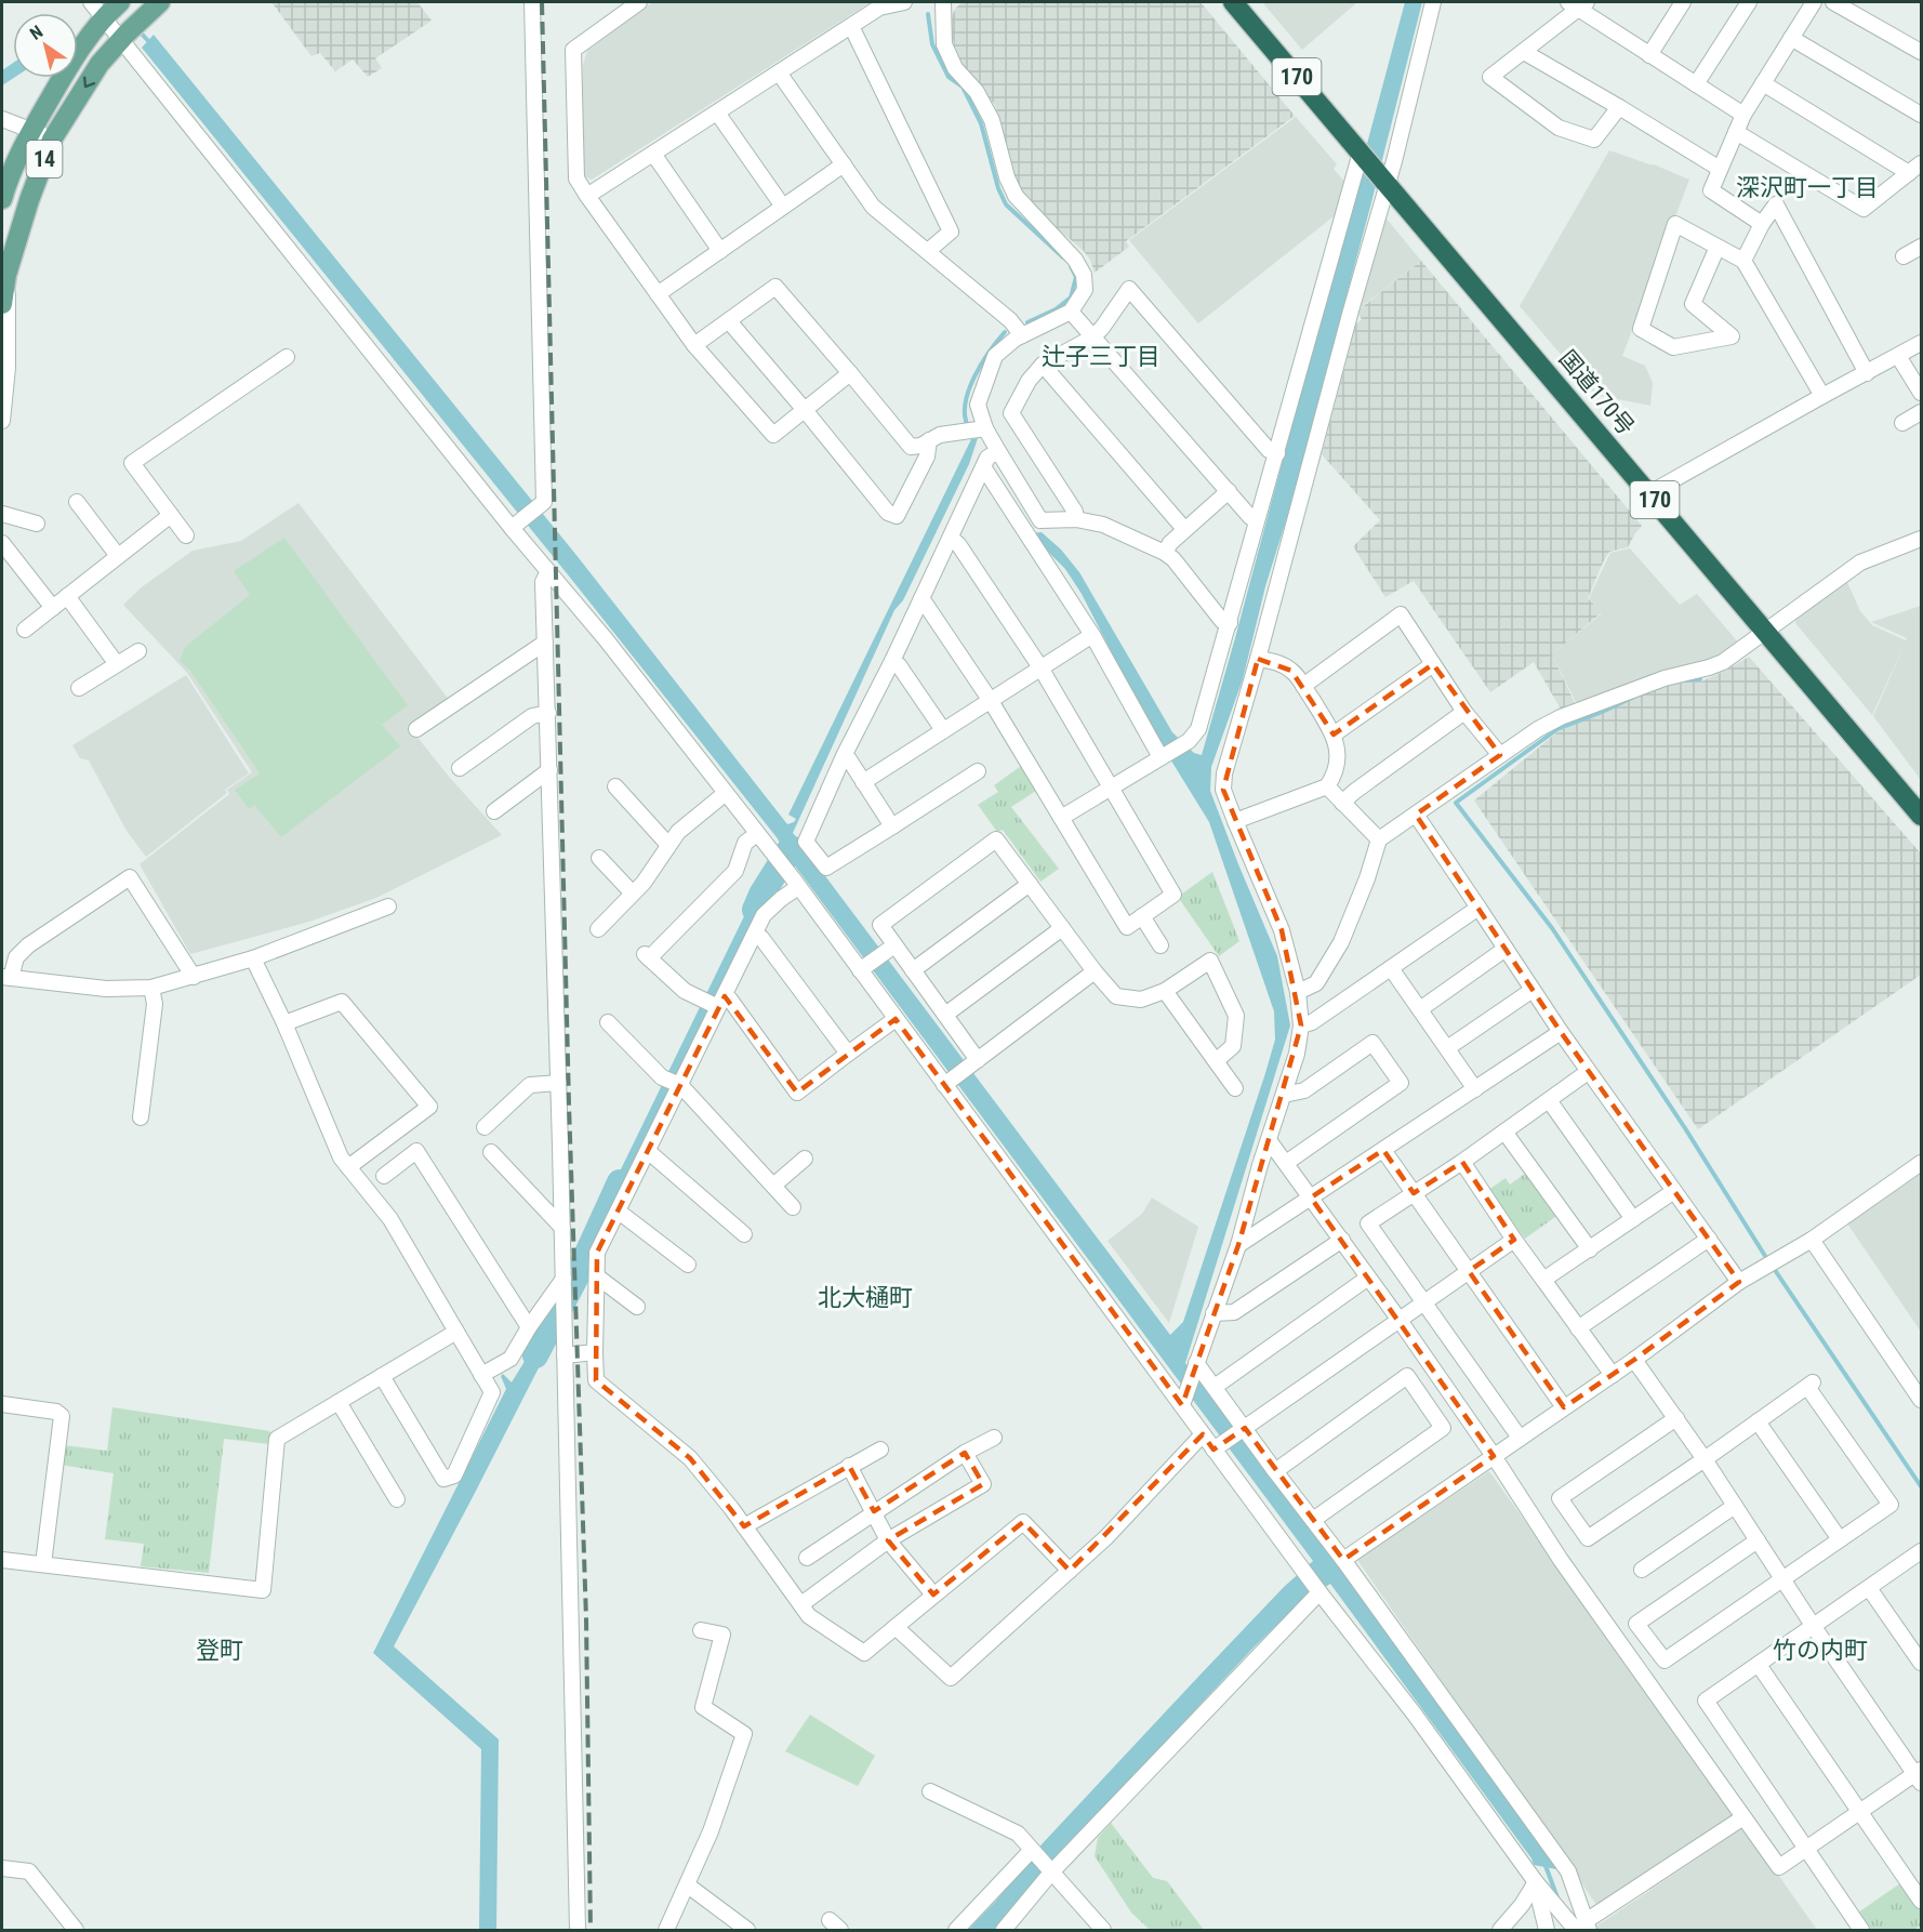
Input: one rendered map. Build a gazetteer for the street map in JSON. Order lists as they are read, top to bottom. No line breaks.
{"streets":{"highway":["170","国道170号"],"main road":["14"]},"districts":["深沢町一丁目","辻子三丁目","北大樋町","登町","竹の内町"],"north":"top left"}
